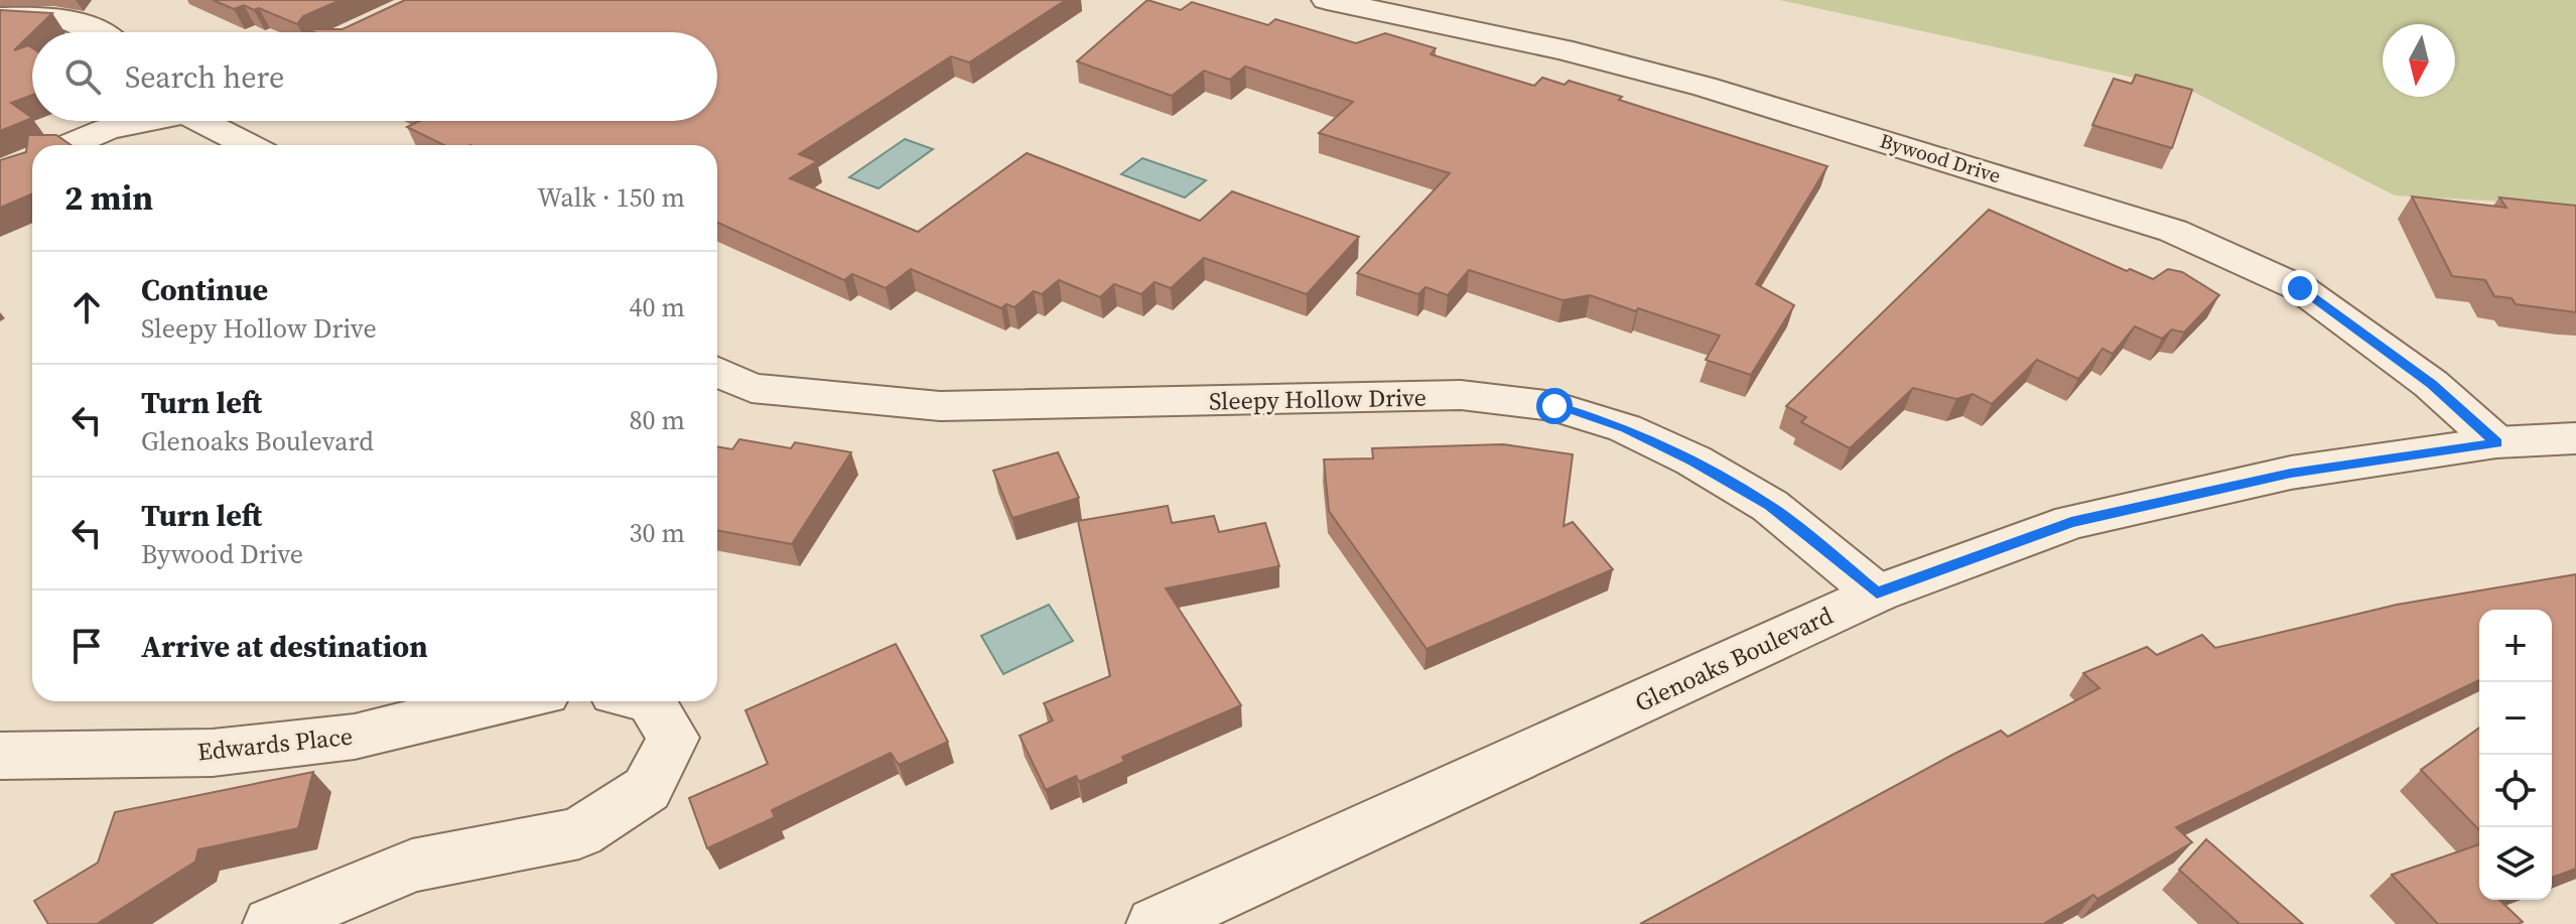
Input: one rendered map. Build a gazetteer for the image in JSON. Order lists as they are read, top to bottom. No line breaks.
{"streets":{"street":["Bywood Drive","Sleepy Hollow Drive","Glenoaks Boulevard","Edwards Place"]},"crossings":[["Bywood Drive","Glenoaks Boulevard"],["Sleepy Hollow Drive","Glenoaks Boulevard"]],"north":"bottom","page":{"search":"Search here","heading":["2 min","Walk · 150 m"],"list":[["Continue","Sleepy Hollow Drive","40 m"],["Turn left","Glenoaks Boulevard","80 m"],["Turn left","Bywood Drive","30 m"],"Arrive at destination"],"map_buttons":["+","−"]}}
